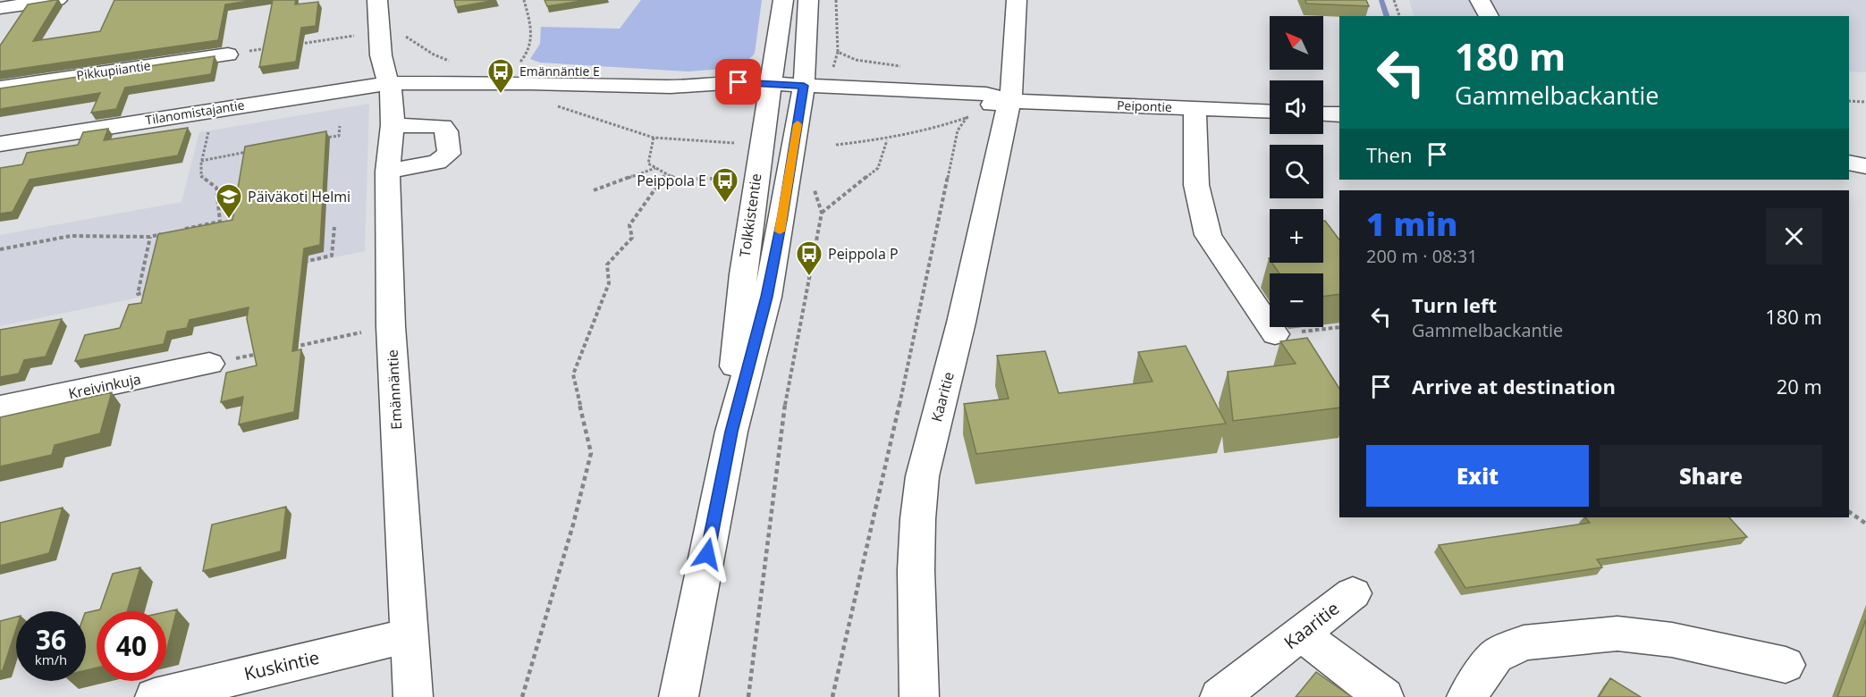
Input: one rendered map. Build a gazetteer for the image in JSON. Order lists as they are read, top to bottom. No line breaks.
{"streets":{"street":["Pikkupiiantie","Peipontie","Tilanomistajantie","Tolkkistentie","Kreivinkuja","Emännäntie","Kaaritie","Kuskintie"]},"crossings":[["Peipontie","Tilanomistajantie"],["Peipontie","Tolkkistentie"],["Peipontie","Kaaritie"],["Tilanomistajantie","Tolkkistentie"],["Tilanomistajantie","Emännäntie"],["Emännäntie","Kuskintie"]],"places":{"bus stop":["Emännäntie E","Peippola E","Peippola P"],"school or university":["Päiväkoti Helmi"]},"north":"top left","page":{"map_buttons":["+","−"],"turn":["180 m","Gammelbackantie"],"then":"Then","heading":["1 min","200 m · 08:31"],"list":[{"name":"Turn left","note":"Gammelbackantie","value":"180 m"},{"name":"Arrive at destination","value":"20 m"}],"buttons":["Exit","Share"],"speed":"36 km/h","limit":"40"}}
